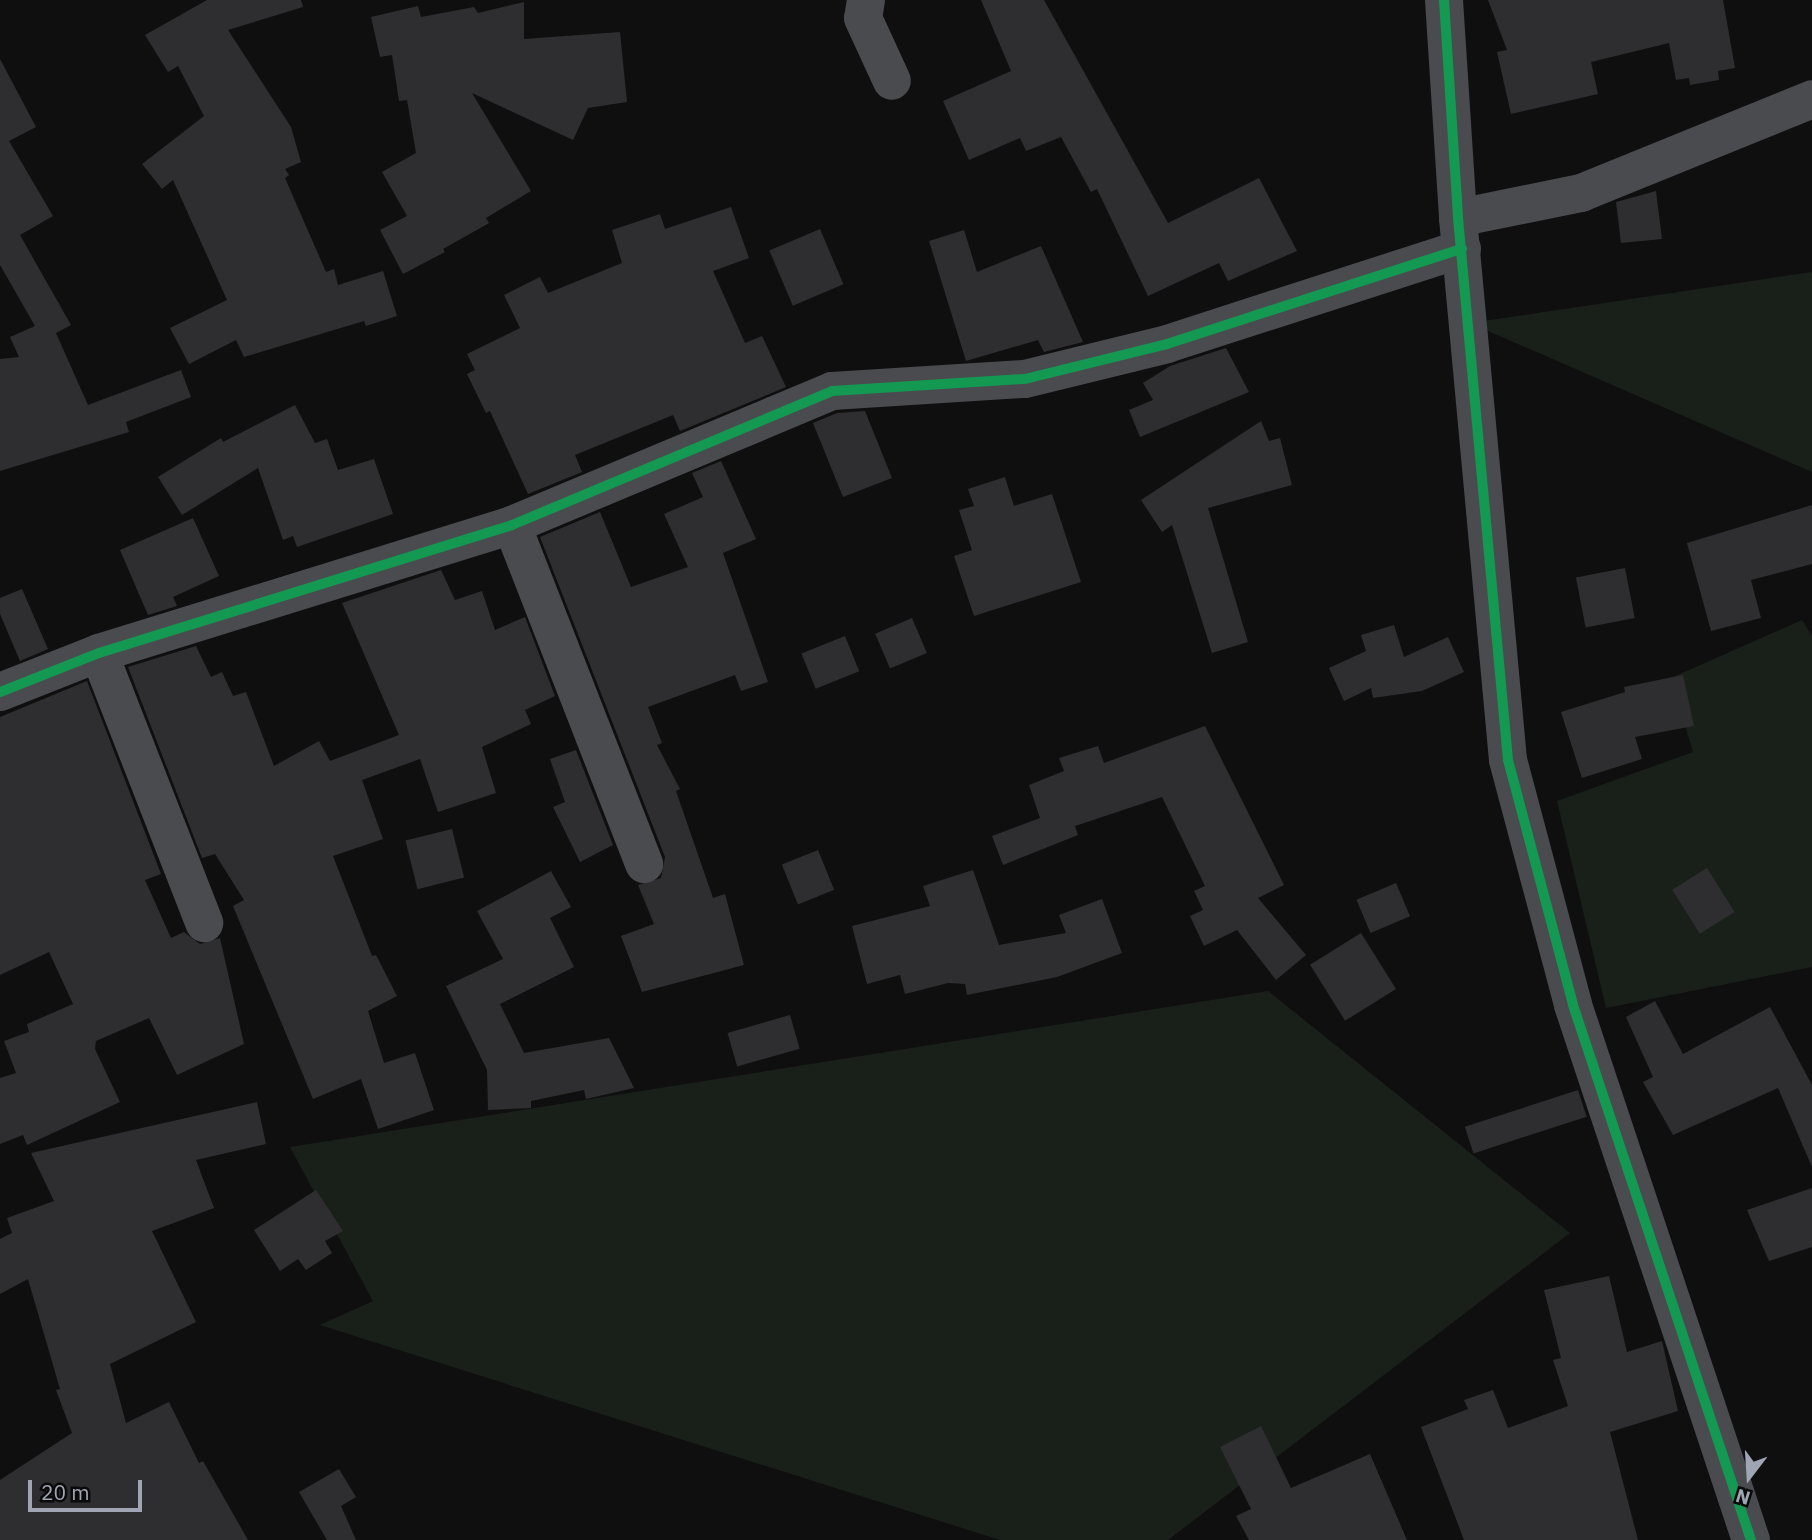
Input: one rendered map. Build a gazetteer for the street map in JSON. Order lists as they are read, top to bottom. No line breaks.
{"scale_bar":"20 m","north":"bottom"}
